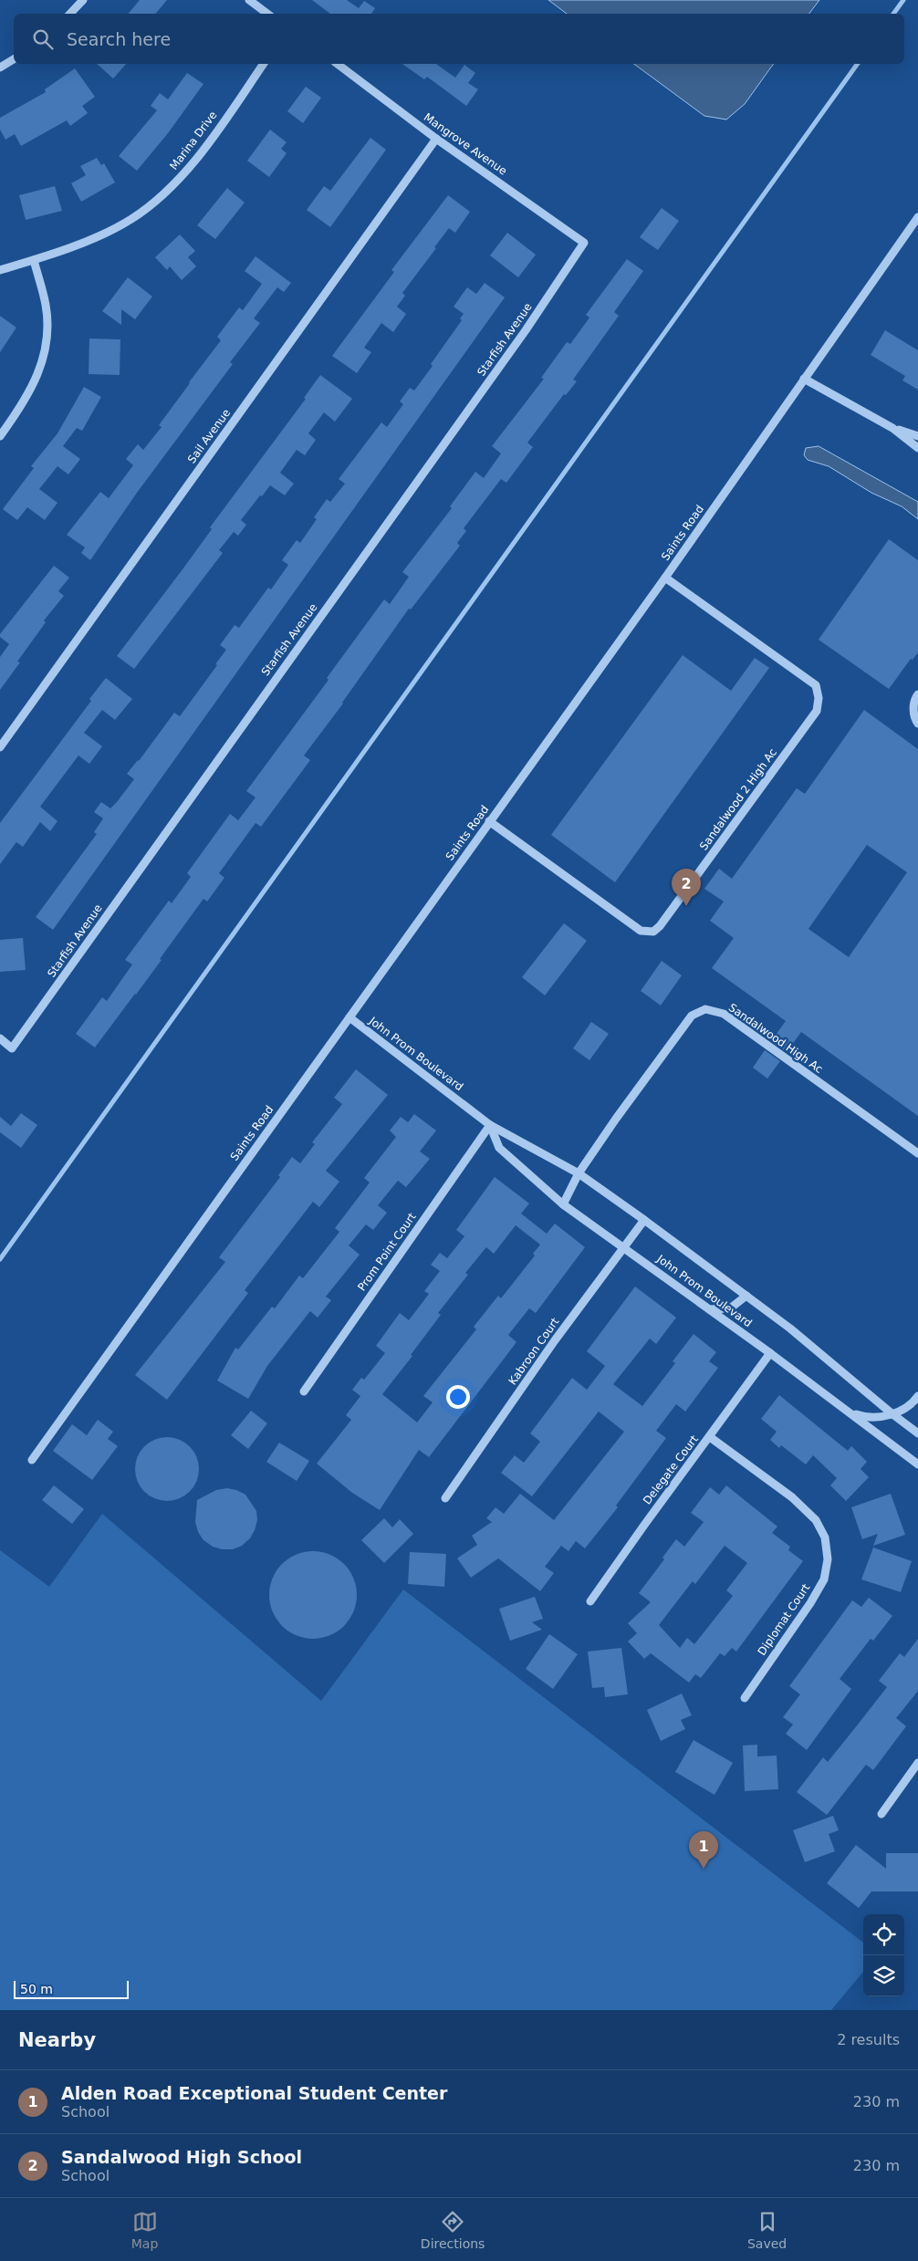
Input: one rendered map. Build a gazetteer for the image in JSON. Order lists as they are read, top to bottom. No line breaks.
{"streets":{"street":["Marina Drive","Mangrove Avenue","Starfish Avenue","Sail Avenue","Saints Road","Sandalwood 2 High Ac","Sandalwood High Ac","John Prom Boulevard","Prom Point Court","Kabroon Court","Delegate Court","Diplomat Court"]},"crossings":[["Mangrove Avenue","Starfish Avenue"],["Mangrove Avenue","Sail Avenue"],["Saints Road","Sandalwood 2 High Ac"],["Saints Road","John Prom Boulevard"],["Sandalwood High Ac","John Prom Boulevard"],["John Prom Boulevard","Prom Point Court"],["John Prom Boulevard","Kabroon Court"],["John Prom Boulevard","Delegate Court"],["Delegate Court","Diplomat Court"]],"scale_bar":"50 m","page":{"search":"Search here","pins":["2","1"],"scale":"50 m","heading":["Nearby","2 results"],"list":[{"mark":"1","name":"Alden Road Exceptional Student Center","note":"School","value":"230 m"},{"mark":"2","name":"Sandalwood High School","note":"School","value":"230 m"}],"nav":["Map","Directions","Saved"]}}
